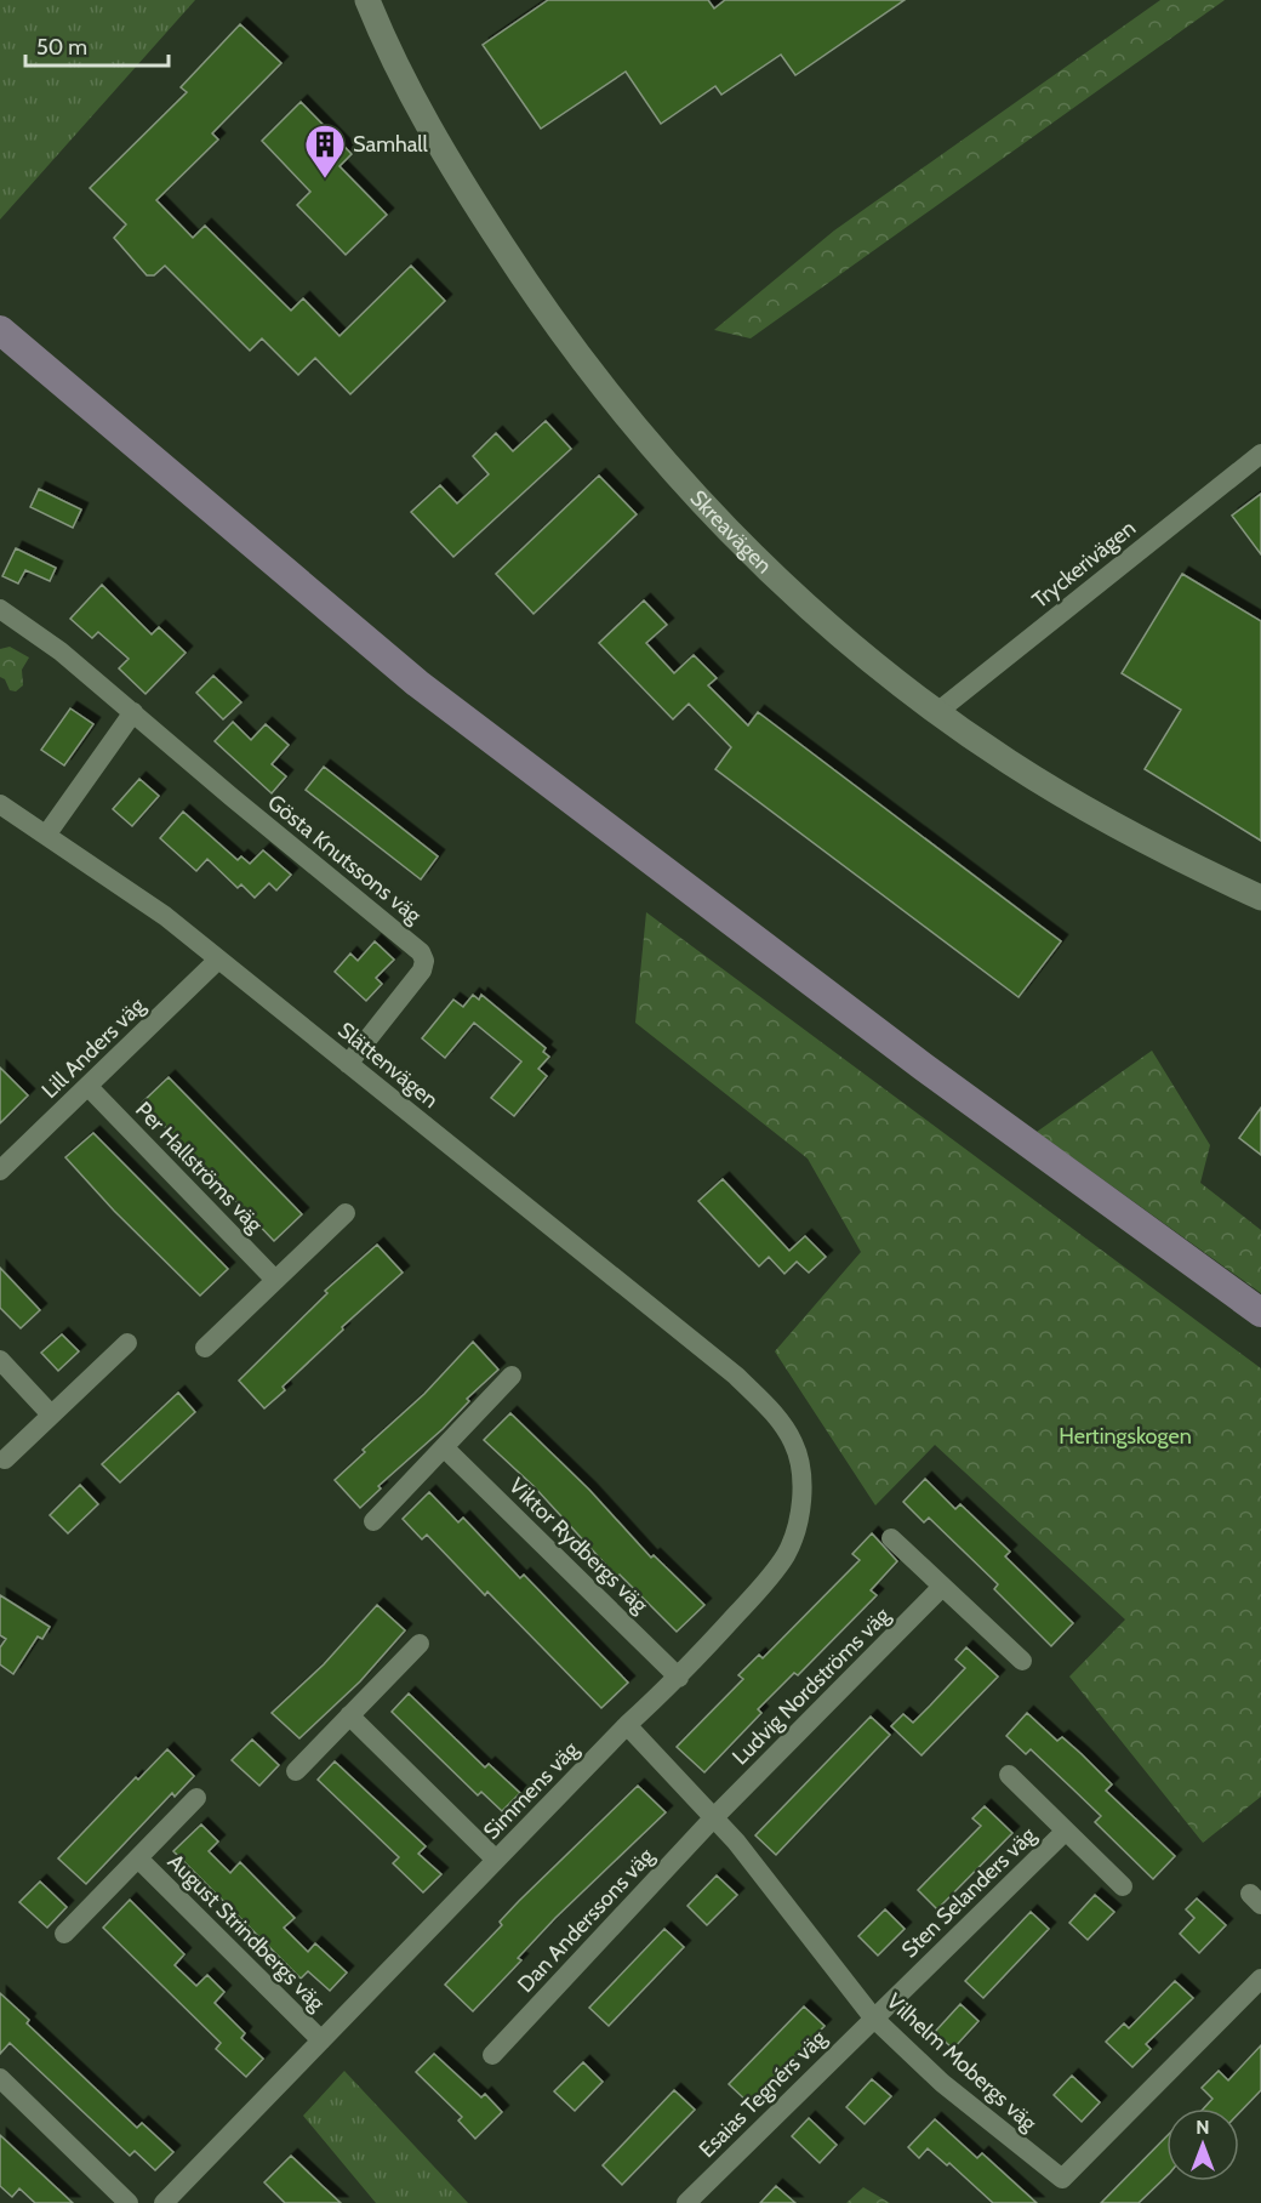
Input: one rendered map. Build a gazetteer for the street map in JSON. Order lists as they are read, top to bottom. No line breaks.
{"streets":{"street":["Skreavägen","Tryckerivägen","Gösta Knutssons väg","Lill Anders väg","Slättenvägen","Per Hallströms väg","Viktor Rydbergs väg","Ludvig Nordströms väg","Simmens väg","Sten Selanders väg","Dan Anderssons väg","August Strindbergs väg","Vilhelm Mobergs väg","Esaias Tegnérs väg"]},"crossings":[["Skreavägen","Tryckerivägen"],["Gösta Knutssons väg","Slättenvägen"],["Lill Anders väg","Slättenvägen"],["Lill Anders väg","Per Hallströms väg"],["Slättenvägen","Simmens väg"],["Viktor Rydbergs väg","Simmens väg"],["Ludvig Nordströms väg","Dan Anderssons väg"],["Ludvig Nordströms väg","Vilhelm Mobergs väg"],["Simmens väg","August Strindbergs väg"],["Simmens väg","Vilhelm Mobergs väg"],["Sten Selanders väg","Vilhelm Mobergs väg"],["Sten Selanders väg","Esaias Tegnérs väg"],["Dan Anderssons väg","Vilhelm Mobergs väg"],["Vilhelm Mobergs väg","Esaias Tegnérs väg"]],"parks":["Hertingskogen"],"places":{"building":["Samhall"]},"scale_bar":"50 m","north":"top"}
